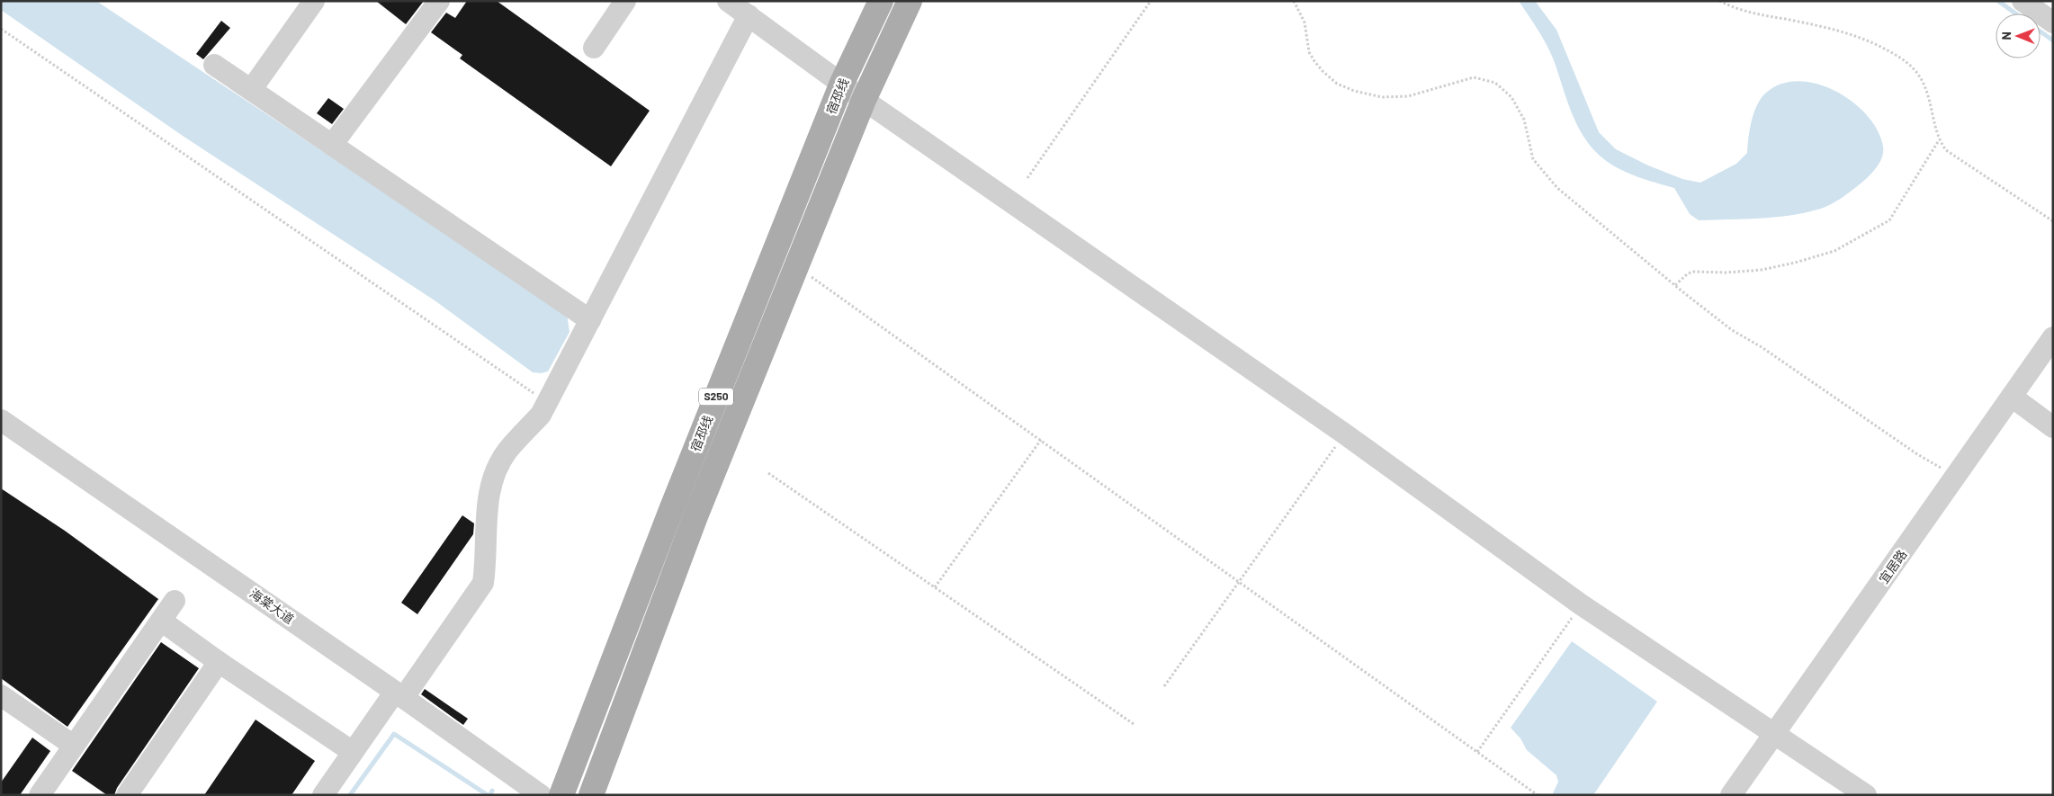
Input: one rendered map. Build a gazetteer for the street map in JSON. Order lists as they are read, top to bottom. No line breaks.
{"streets":{"main road":["宿邳线","S250"],"street":["宜居路","海棠大道"]},"north":"left"}
